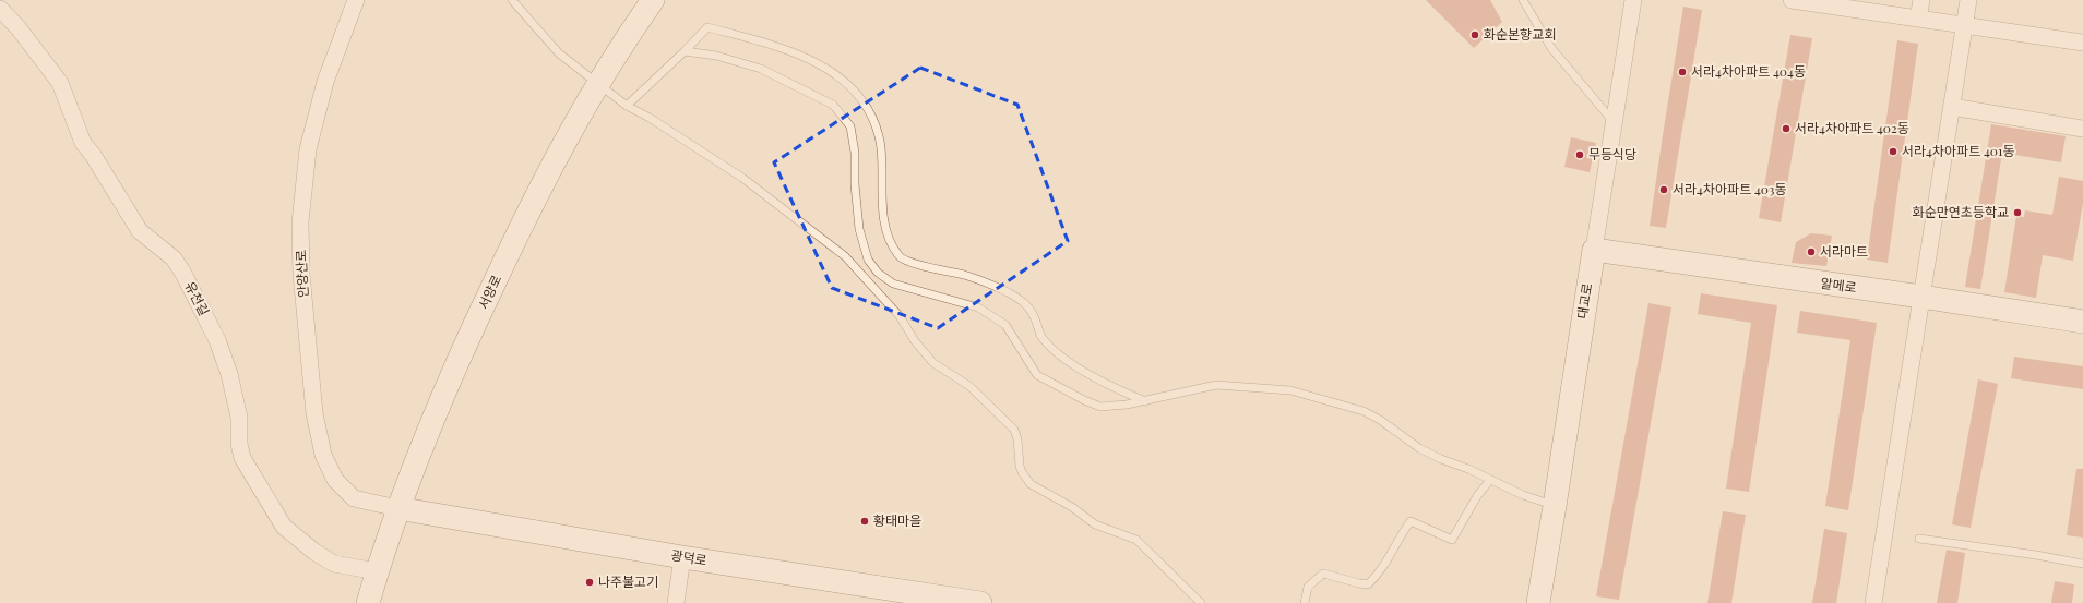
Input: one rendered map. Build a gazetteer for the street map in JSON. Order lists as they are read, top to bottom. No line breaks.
{"streets":{"street":["안양산로","알메로","서양로","유천길","대교로","광덕로"]},"crossings":[["안양산로","서양로"],["안양산로","광덕로"],["알메로","대교로"],["서양로","유천길"],["서양로","광덕로"]],"places":["화순본향교회","서라4차아파트 404동","서라4차아파트 402동","서라4차아파트 401동","무등식당","서라4차아파트 403동","화순만연초등학교","서라마트","황태마을","나주불고기"]}
